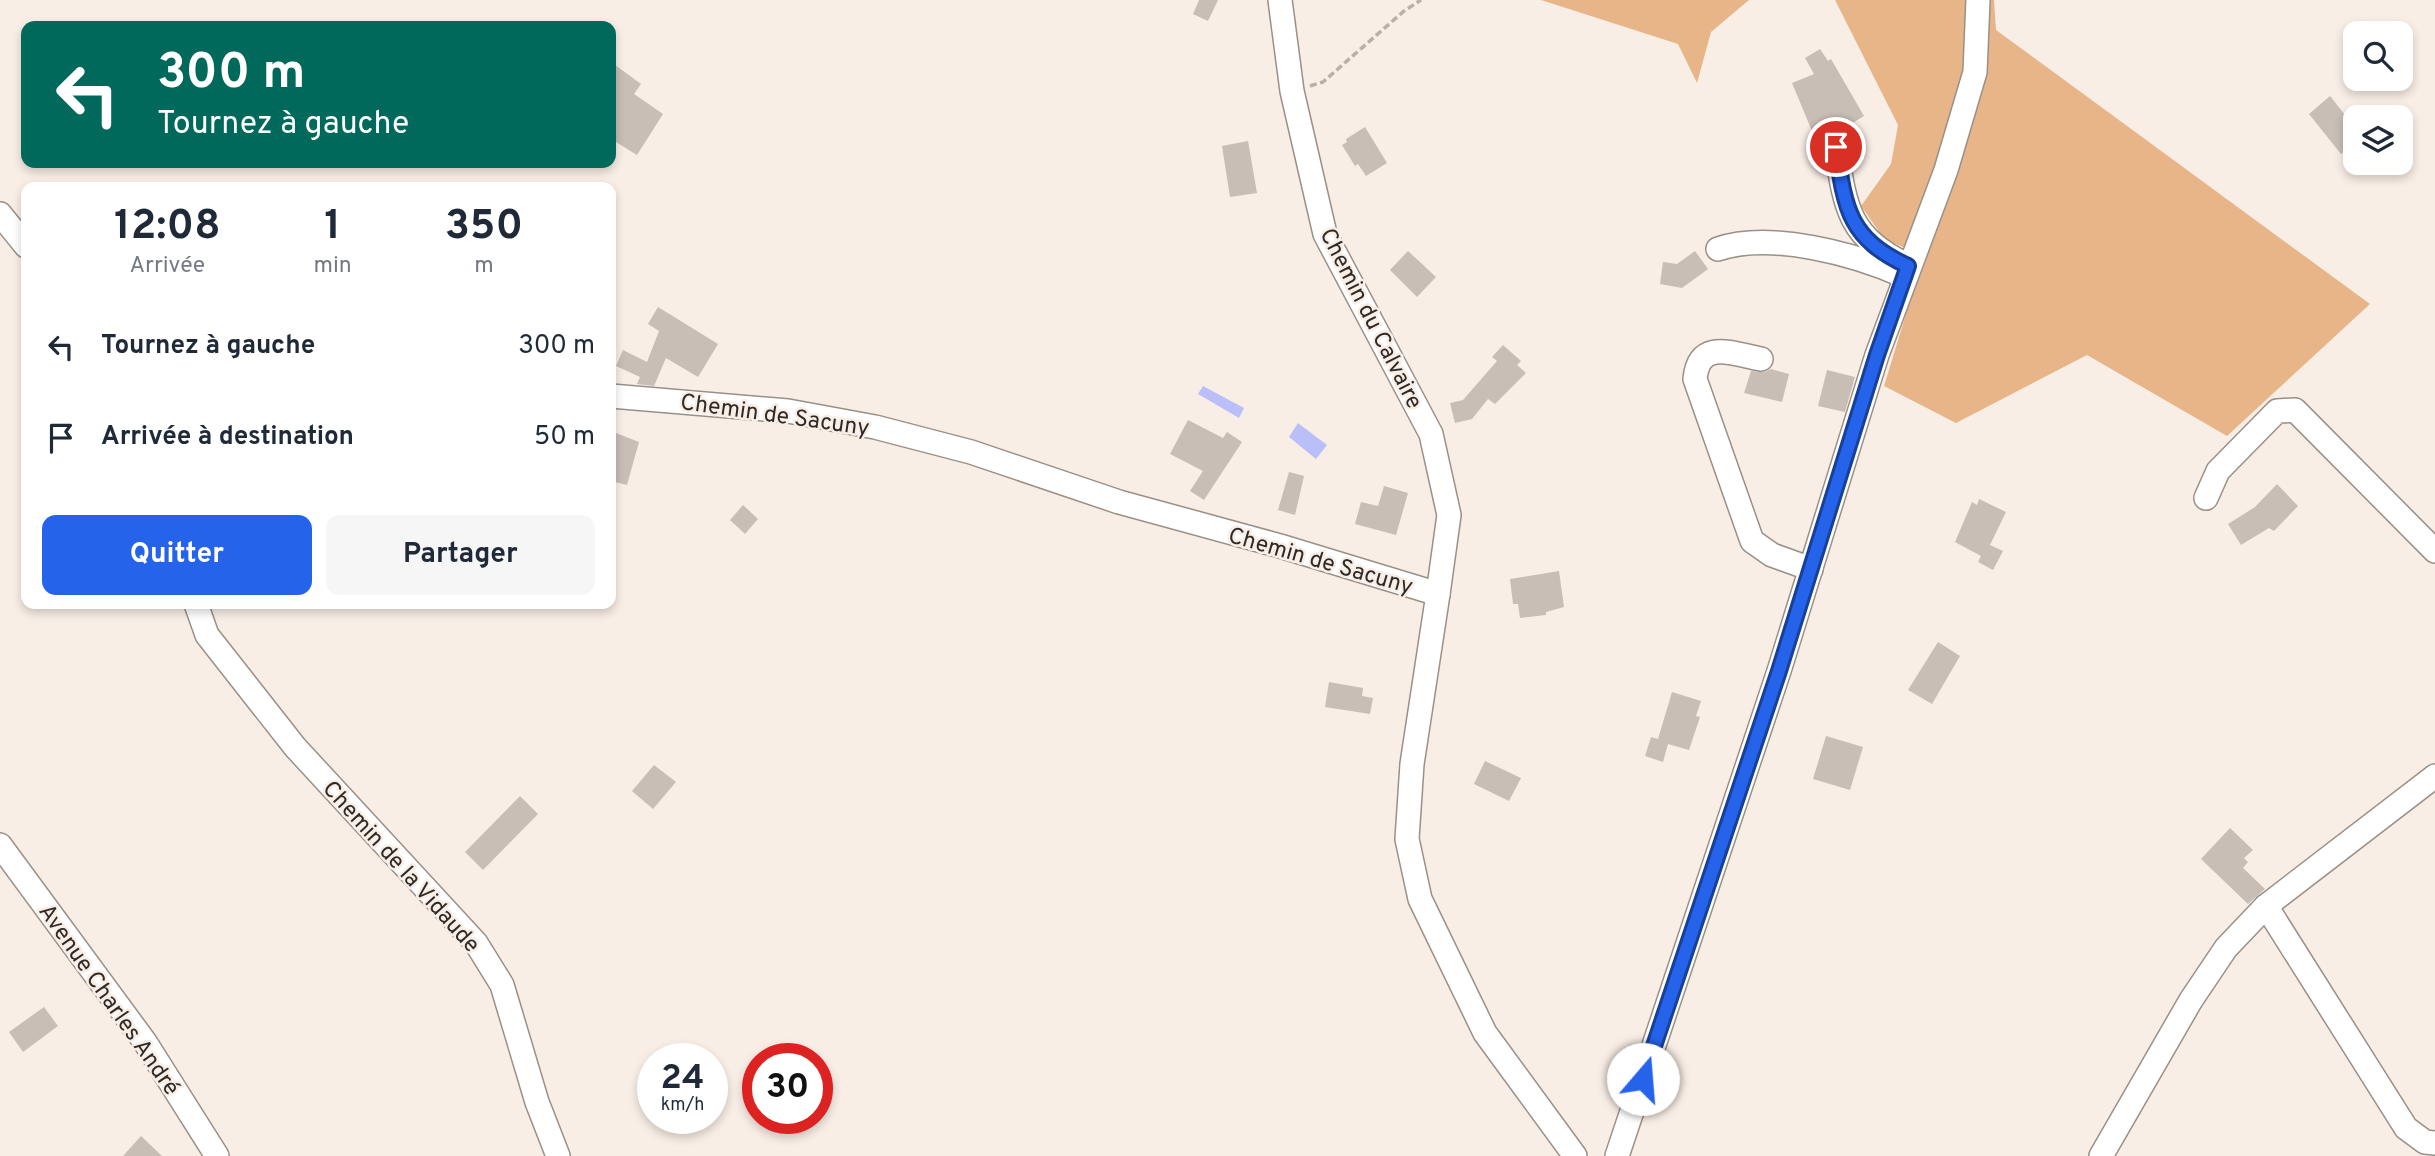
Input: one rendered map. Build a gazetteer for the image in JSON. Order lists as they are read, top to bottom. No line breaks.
{"streets":{"street":["Chemin du Calvaire","Chemin de Sacuny","Chemin de la Vidaude","Avenue Charles André"]},"crossings":[["Chemin du Calvaire","Chemin de Sacuny"]],"page":{"turn":["300 m","Tournez à gauche"],"eta":["12:08","Arrivée","1","min","350","m"],"list":[{"name":"Tournez à gauche","value":"300 m"},{"name":"Arrivée à destination","value":"50 m"}],"buttons":["Quitter","Partager"],"speed":"24 km/h","limit":"30"}}
